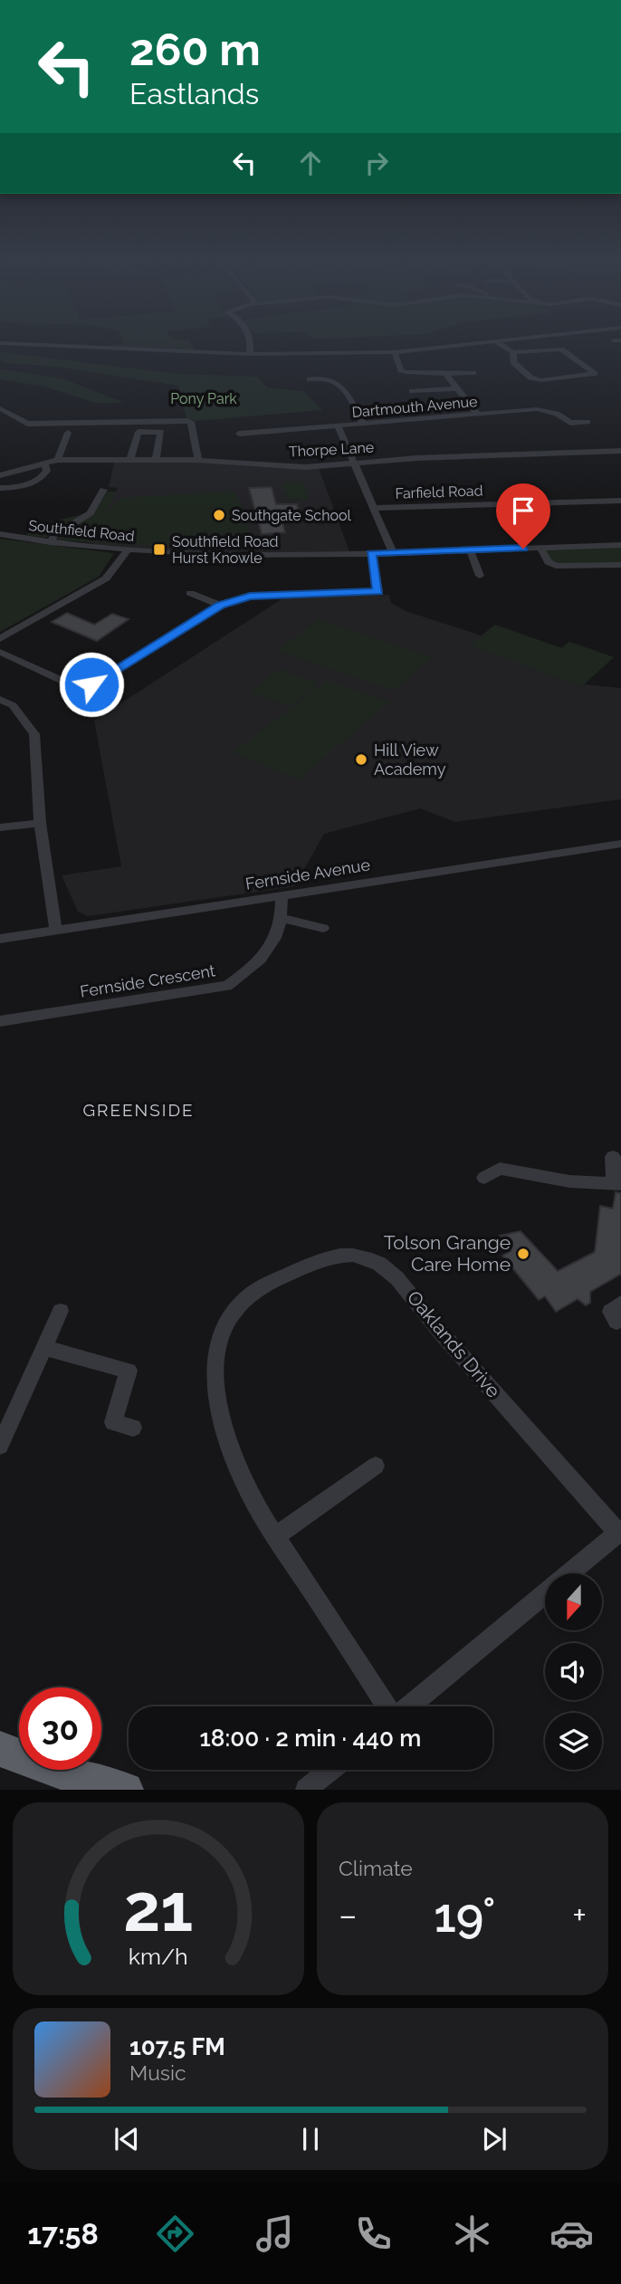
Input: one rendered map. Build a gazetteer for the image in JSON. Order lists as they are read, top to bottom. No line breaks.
{"streets":{"street":["Dartmouth Avenue","Thorpe Lane","Farfield Road","Southfield Road","Fernside Avenue","Fernside Crescent","Oaklands Drive"]},"crossings":[["Fernside Avenue","Fernside Crescent"]],"districts":["GREENSIDE"],"parks":["Pony Park"],"places":{"other":["Southgate School","Hill View Academy","Tolson Grange Care Home"],"transit":["Southfield Road Hurst Knowle"]},"north":"bottom","page":{"turn":["260 m","Eastlands"],"limit":"30","trip":"18:00 · 2 min · 440 m","tile":"Climate","heat":["−","19°","+"],"song":["107.5 FM","Music"],"tabs":"17:58","gauge":["21","km/h"]}}
